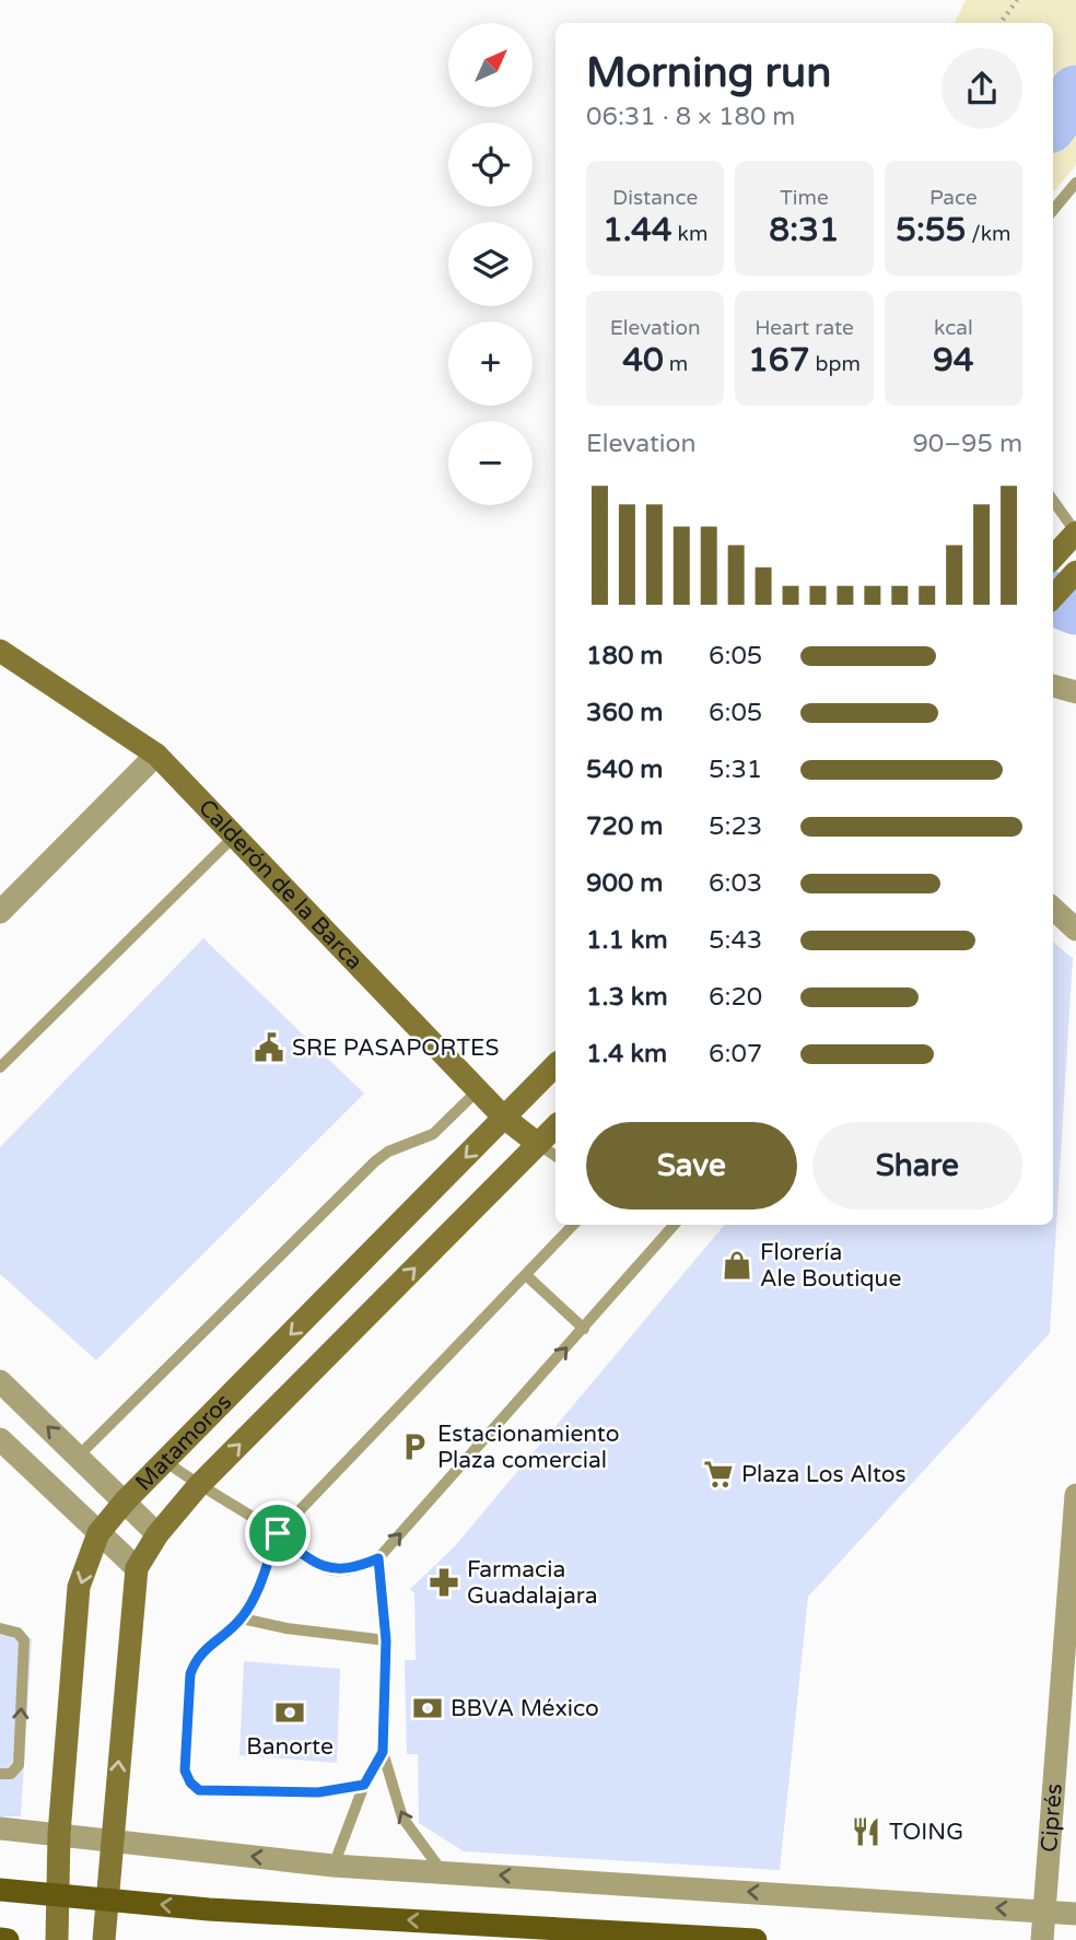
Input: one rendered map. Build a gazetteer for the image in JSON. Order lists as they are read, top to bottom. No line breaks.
{"streets":{"street":["Calderón de la Barca","Matamoros","Ciprés"]},"crossings":[["Calderón de la Barca","Matamoros"]],"places":{"public building":["SRE PASAPORTES"],"shop":["Florería Ale Boutique"],"parking":["Estacionamiento Plaza comercial"],"supermarket":["Plaza Los Altos"],"pharmacy":["Farmacia Guadalajara"],"bank":["BBVA México","Banorte"],"restaurant":["TOING"]},"north":"top right","page":{"map_buttons":["+","−"],"heading":["Morning run","06:31 · 8 × 180 m"],"stats":[["Distance","1.44 km"],["Time","8:31"],["Pace","5:55 /km"],["Elevation","40 m"],["Heart rate","167 bpm"],["kcal","94"]],"chart":["Elevation","90–95 m"],"list":[{"name":"180 m","note":"6:05"},{"name":"360 m","note":"6:05"},{"name":"540 m","note":"5:31"},{"name":"720 m","note":"5:23"},{"name":"900 m","note":"6:03"},{"name":"1.1 km","note":"5:43"},{"name":"1.3 km","note":"6:20"},{"name":"1.4 km","note":"6:07"}],"buttons":["Save","Share"]}}
